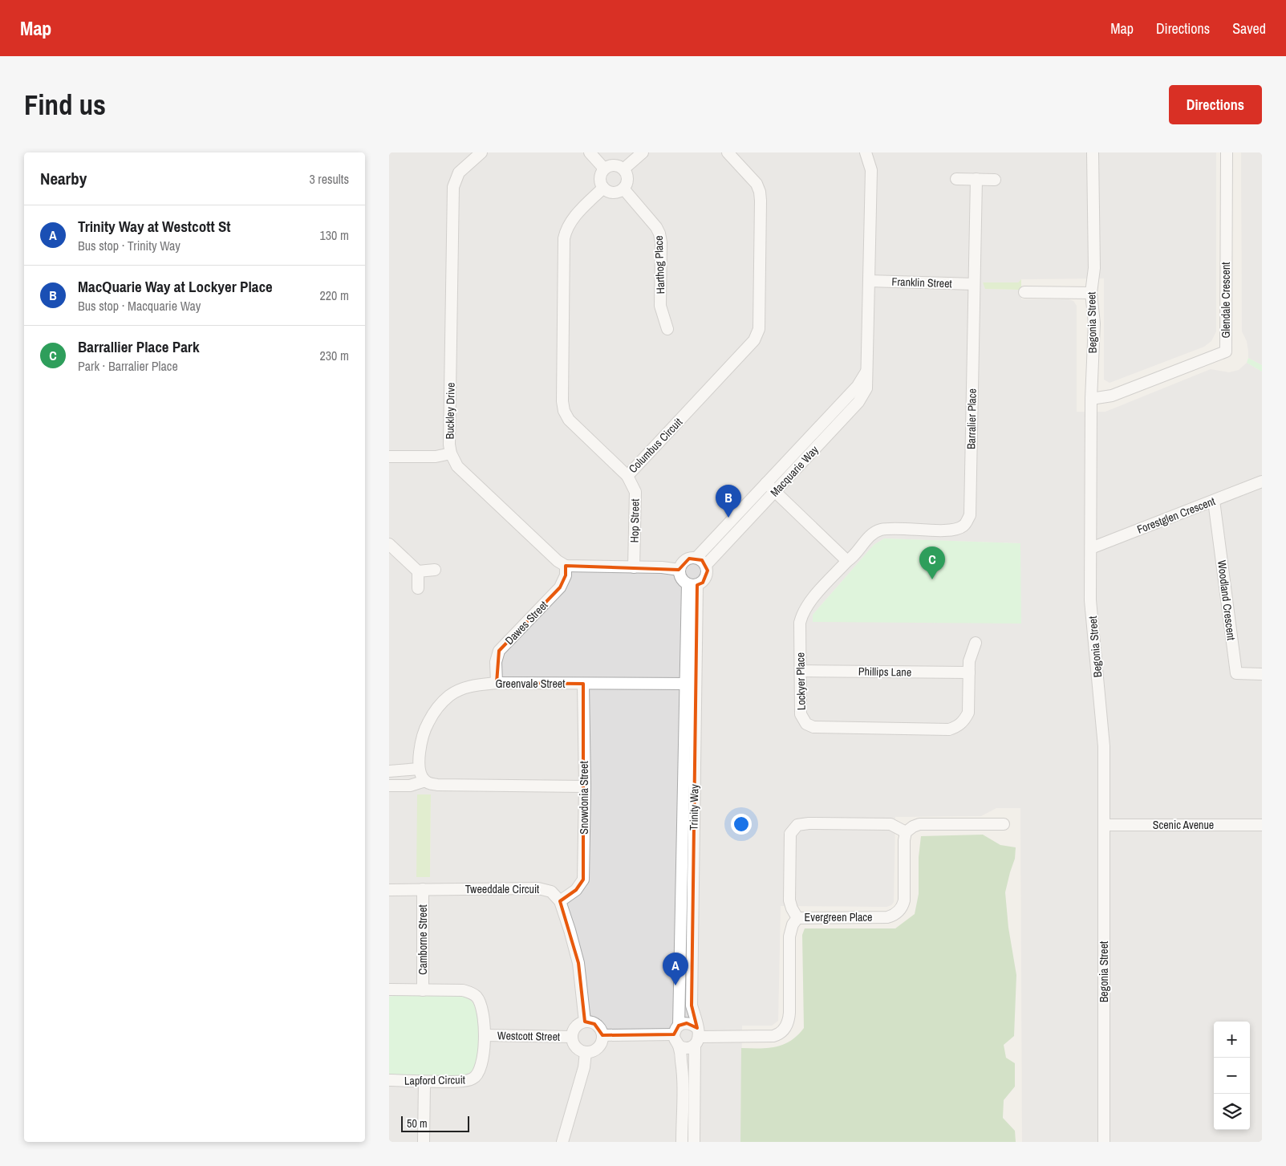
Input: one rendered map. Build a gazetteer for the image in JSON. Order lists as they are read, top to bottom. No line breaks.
{"streets":{"street":["Harthog Place","Franklin Street","Glendale Crescent","Begonia Street","Buckley Drive","Barralier Place","Columbus Circuit","Macquarie Way","Forestglen Crescent","Hop Street","Woodland Crescent","Dawes Street","Phillips Lane","Lockyer Place","Greenvale Street","Snowdonia Street","Trinity Way","Scenic Avenue","Tweeddale Circuit","Evergreen Place","Camborne Street","Westcott Street","Lapford Circuit"]},"crossings":[["Harthog Place","Columbus Circuit"],["Franklin Street","Barralier Place"],["Franklin Street","Macquarie Way"],["Glendale Crescent","Begonia Street"],["Begonia Street","Forestglen Crescent"],["Begonia Street","Scenic Avenue"],["Buckley Drive","Dawes Street"],["Barralier Place","Lockyer Place"],["Columbus Circuit","Hop Street"],["Macquarie Way","Trinity Way"],["Forestglen Crescent","Woodland Crescent"],["Dawes Street","Greenvale Street"],["Phillips Lane","Lockyer Place"],["Greenvale Street","Snowdonia Street"],["Greenvale Street","Trinity Way"],["Snowdonia Street","Tweeddale Circuit"],["Trinity Way","Evergreen Place"],["Tweeddale Circuit","Camborne Street"],["Camborne Street","Lapford Circuit"],["Westcott Street","Lapford Circuit"]],"scale_bar":"50 m","page":{"header":"Map","nav":["Map","Directions","Saved"],"buttons":"Directions","title":"Find us","heading":["Nearby","3 results"],"list":[{"mark":"A","name":"Trinity Way at Westcott St","note":"Bus stop · Trinity Way","value":"130 m"},{"mark":"B","name":"MacQuarie Way at Lockyer Place","note":"Bus stop · Macquarie Way","value":"220 m"},{"mark":"C","name":"Barrallier Place Park","note":"Park · Barralier Place","value":"230 m"}],"pins":["B","C","A"],"map_buttons":["+","−"],"scale":"50 m"}}
